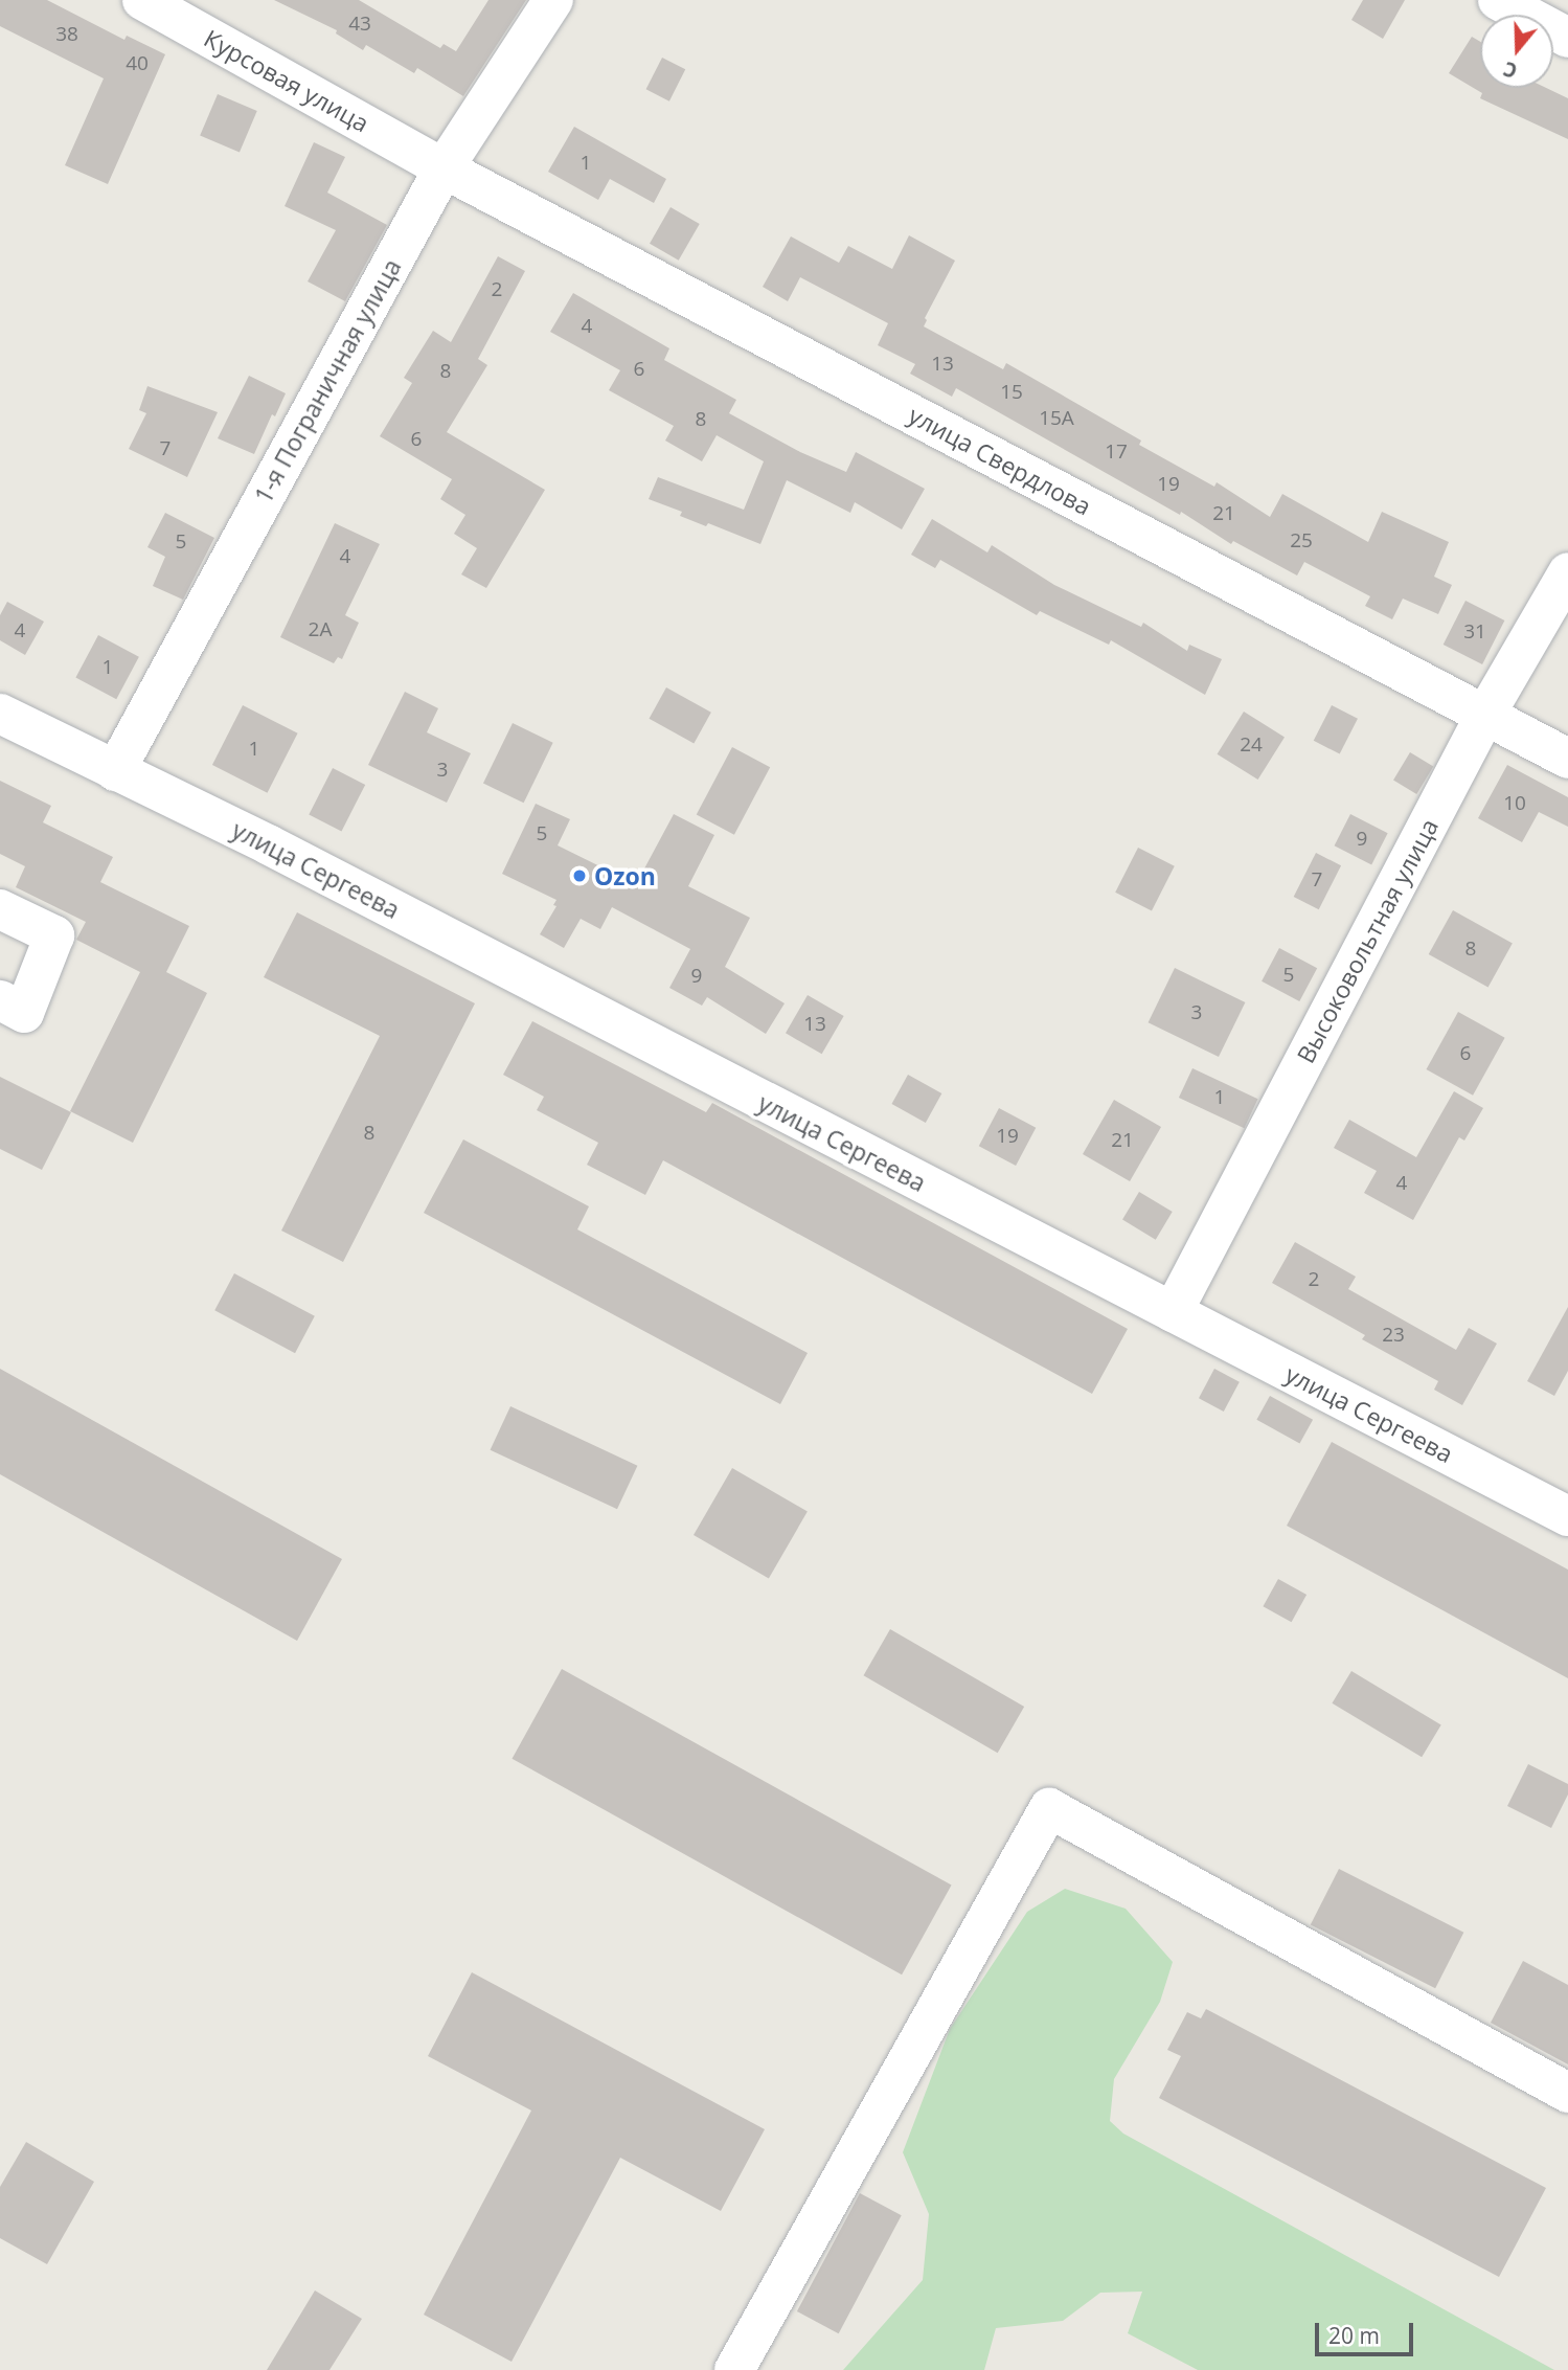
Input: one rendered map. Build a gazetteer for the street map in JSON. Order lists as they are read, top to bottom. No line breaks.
{"streets":{"street":["Курсовая улица","1-я Пограничная улица","улица Свердлова","улица Сергеева","Высоковольтная улица"]},"crossings":[["Курсовая улица","1-я Пограничная улица"],["Курсовая улица","улица Свердлова"],["1-я Пограничная улица","улица Свердлова"],["1-я Пограничная улица","улица Сергеева"],["улица Свердлова","Высоковольтная улица"],["улица Сергеева","Высоковольтная улица"]],"places":["Ozon"],"house_numbers":["43","38","40","1","2","4","13","6","8","15","15А","8","6","7","17","19","21","25","5","4","2А","4","31","1","24","1","3","10","5","9","7","8","5","9","3","13","6","1","8","19","21","4","2","23"],"scale_bar":"20 m","north":"bottom"}
